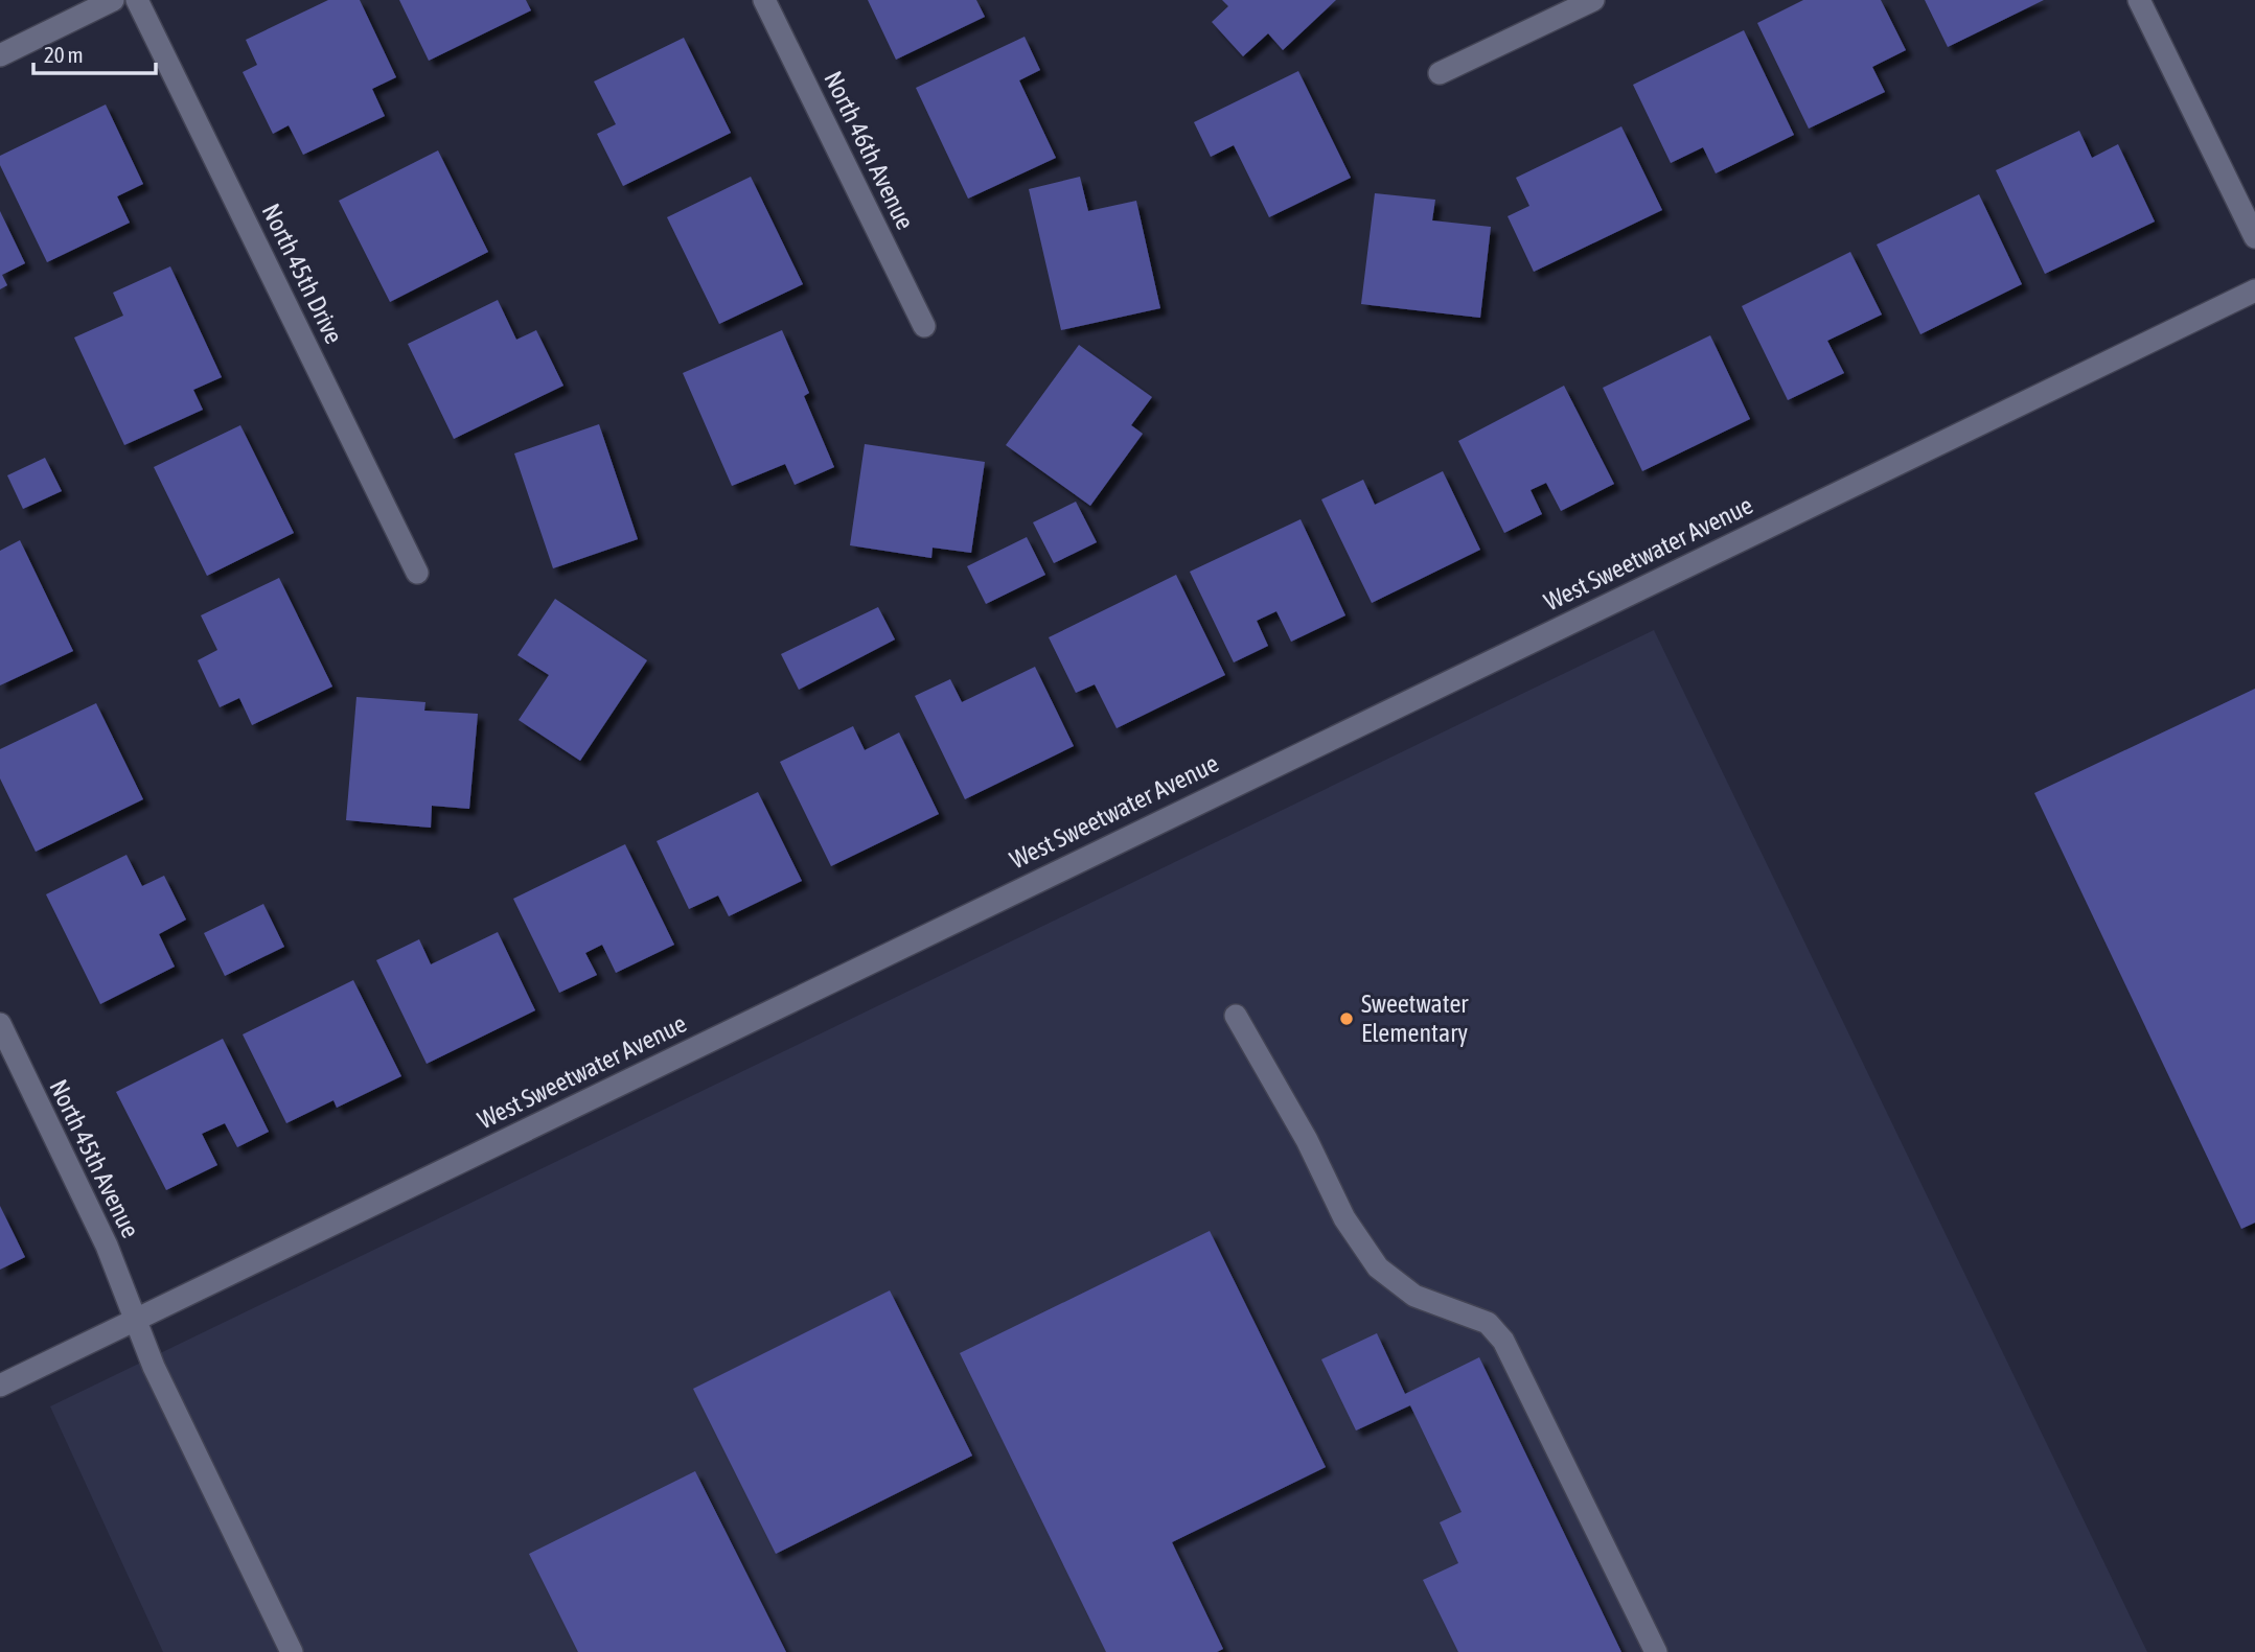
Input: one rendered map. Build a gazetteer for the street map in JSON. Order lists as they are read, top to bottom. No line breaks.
{"streets":{"street":["North 46th Avenue","North 45th Drive","West Sweetwater Avenue","North 45th Avenue"]},"crossings":[["West Sweetwater Avenue","North 45th Avenue"]],"places":["Sweetwater Elementary"],"scale_bar":"20 m"}
